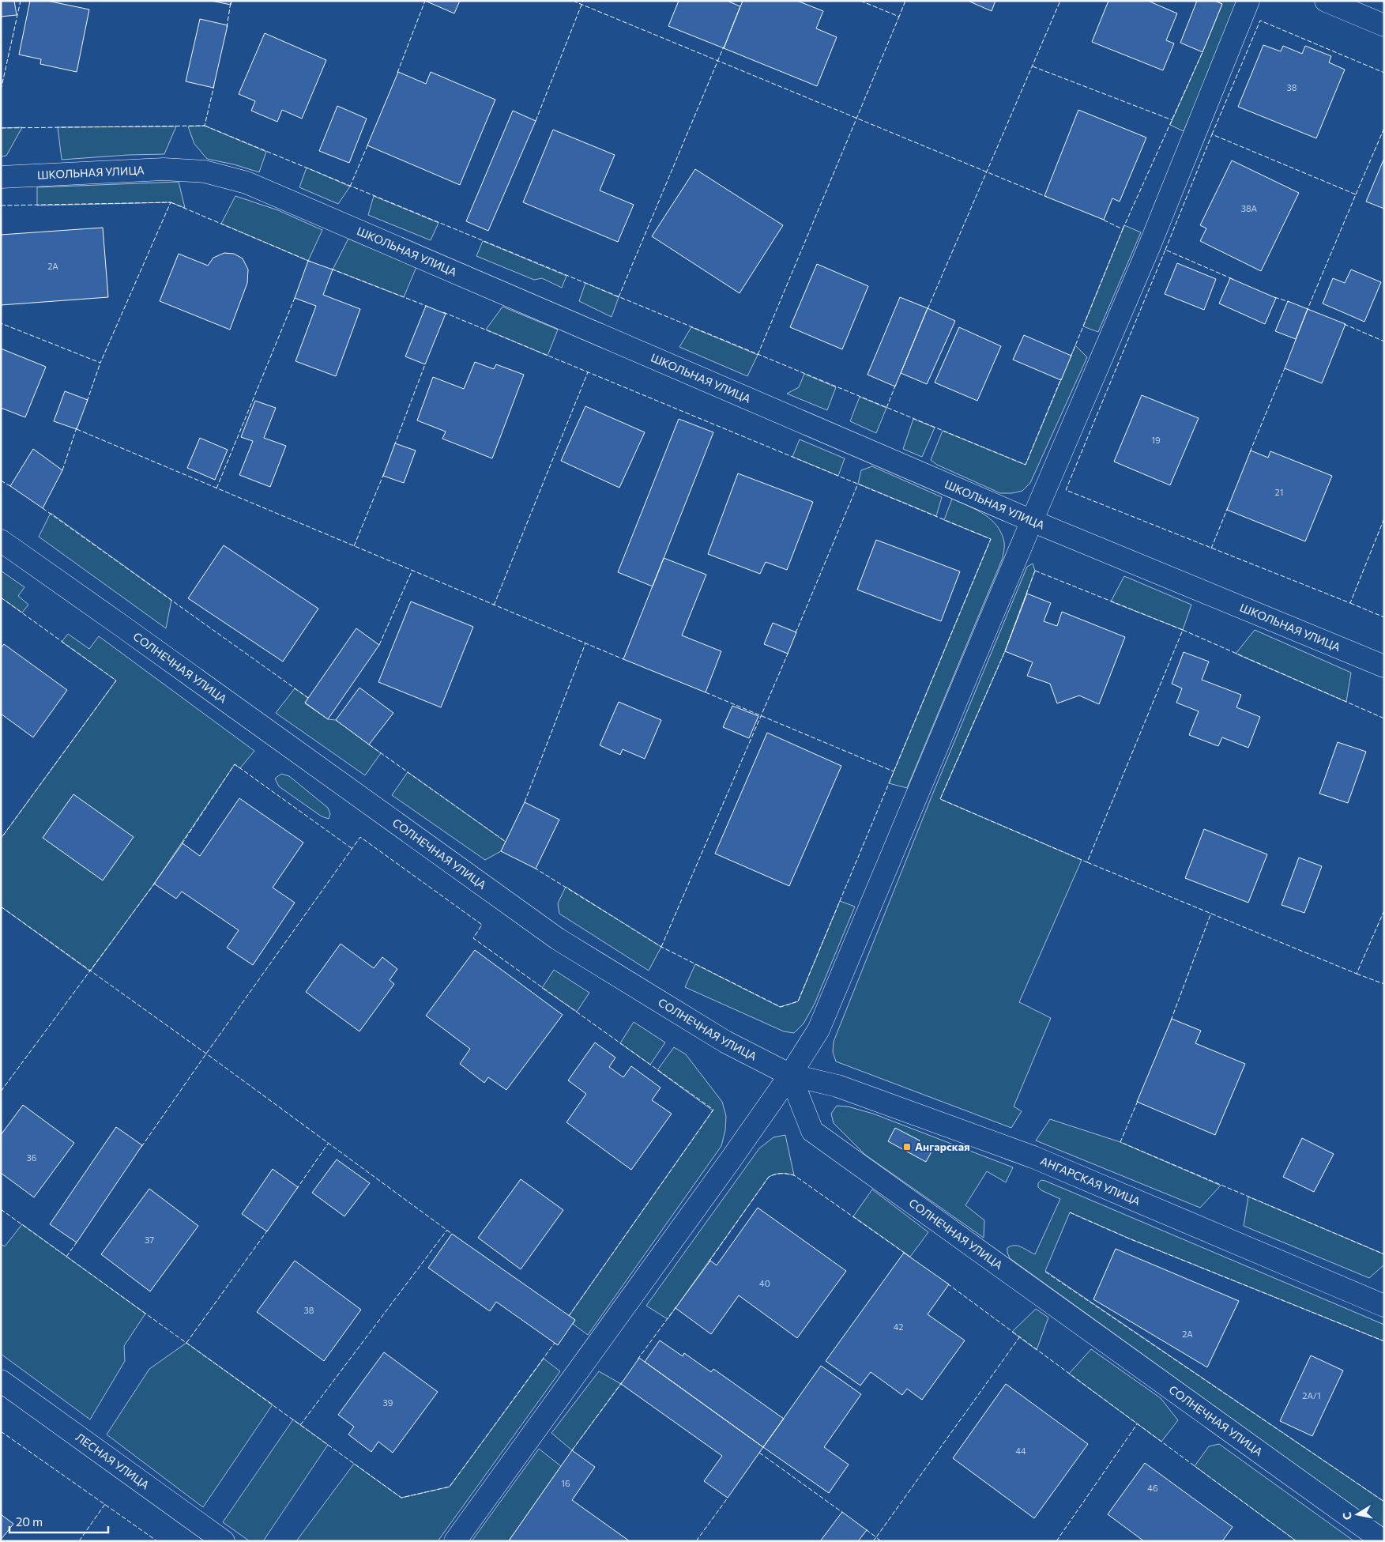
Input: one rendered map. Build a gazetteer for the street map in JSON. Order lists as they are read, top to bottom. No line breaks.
{"streets":{"street":["ШКОЛЬНАЯ УЛИЦА","СОЛНЕЧНАЯ УЛИЦА","АНГАРСКАЯ УЛИЦА","ЛЕСНАЯ УЛИЦА"]},"crossings":[["СОЛНЕЧНАЯ УЛИЦА","АНГАРСКАЯ УЛИЦА"]],"places":{"transit":["Ангарская"]},"house_numbers":["38","38А","2А","19","21","36","37","40","38","42","2А","2А/1","39","44","16","46"],"scale_bar":"20 m","north":"left"}
